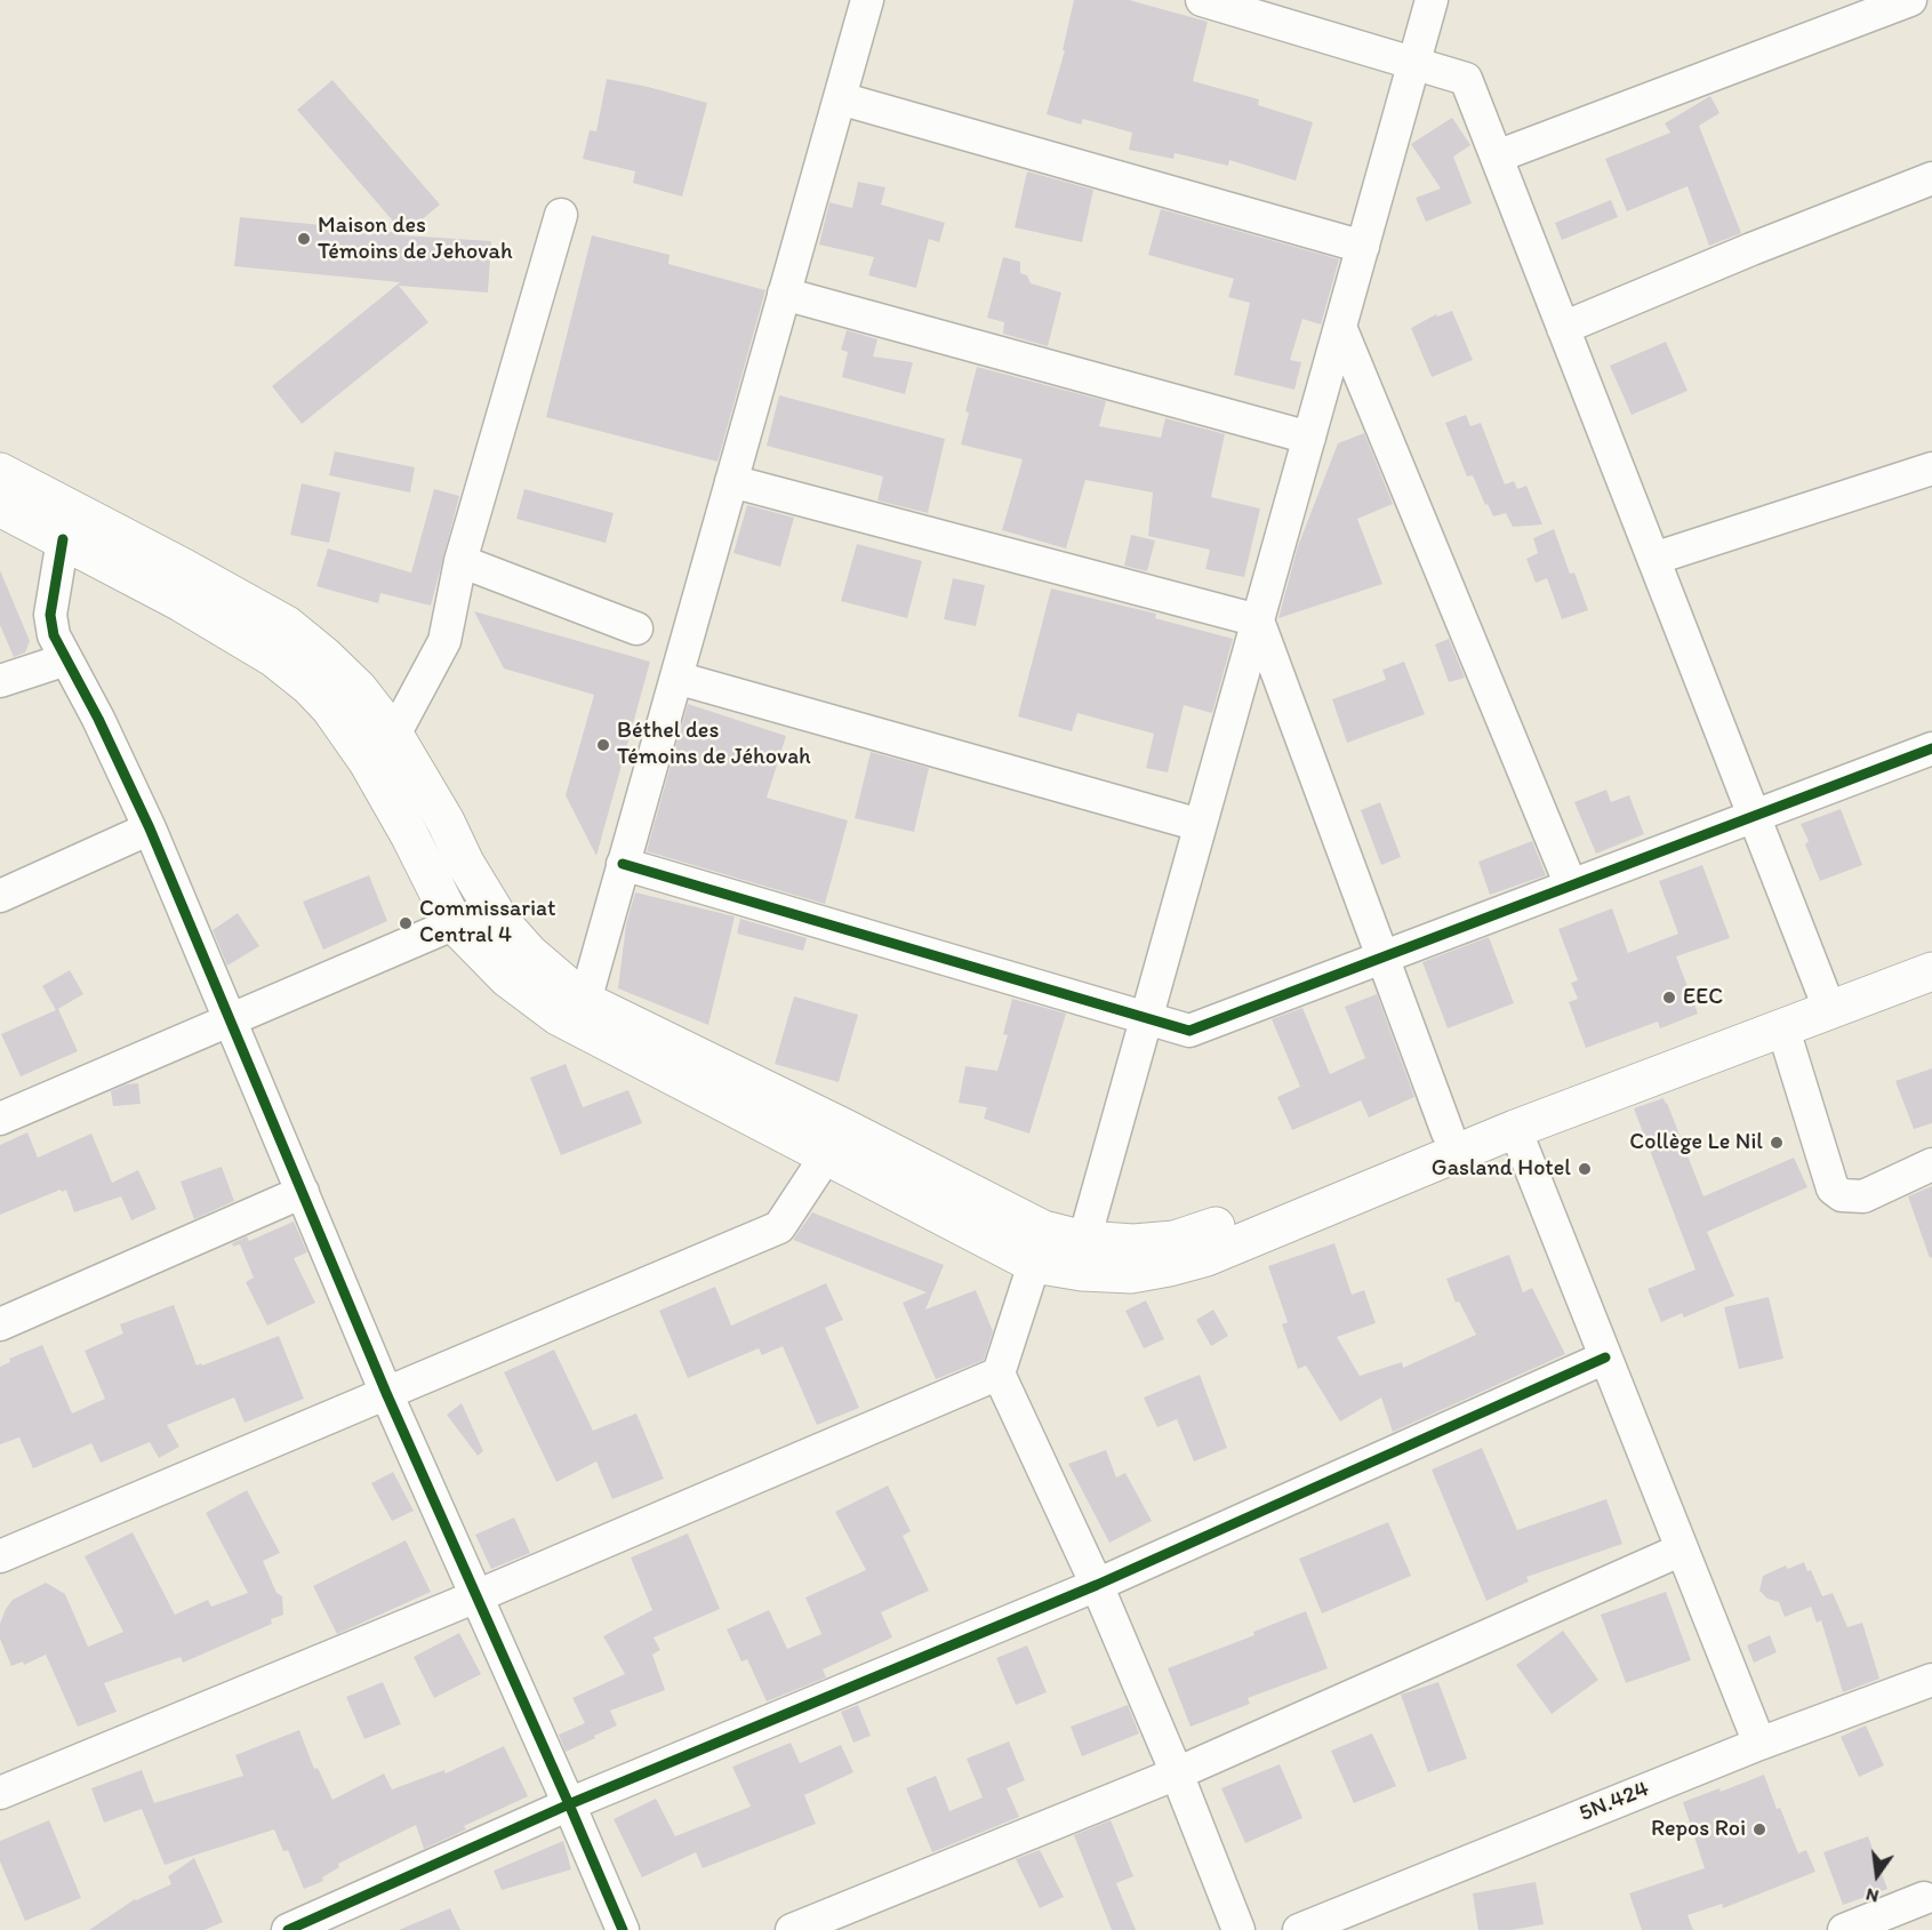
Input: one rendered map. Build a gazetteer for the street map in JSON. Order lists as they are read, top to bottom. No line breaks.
{"streets":{"street":["5N.424"]},"places":["Maison des Témoins de Jehovah","Béthel des Témoins de Jéhovah","Commissariat Central 4","EEC","Collège Le Nil","Gasland Hotel","Repos Roi"],"north":"bottom"}
